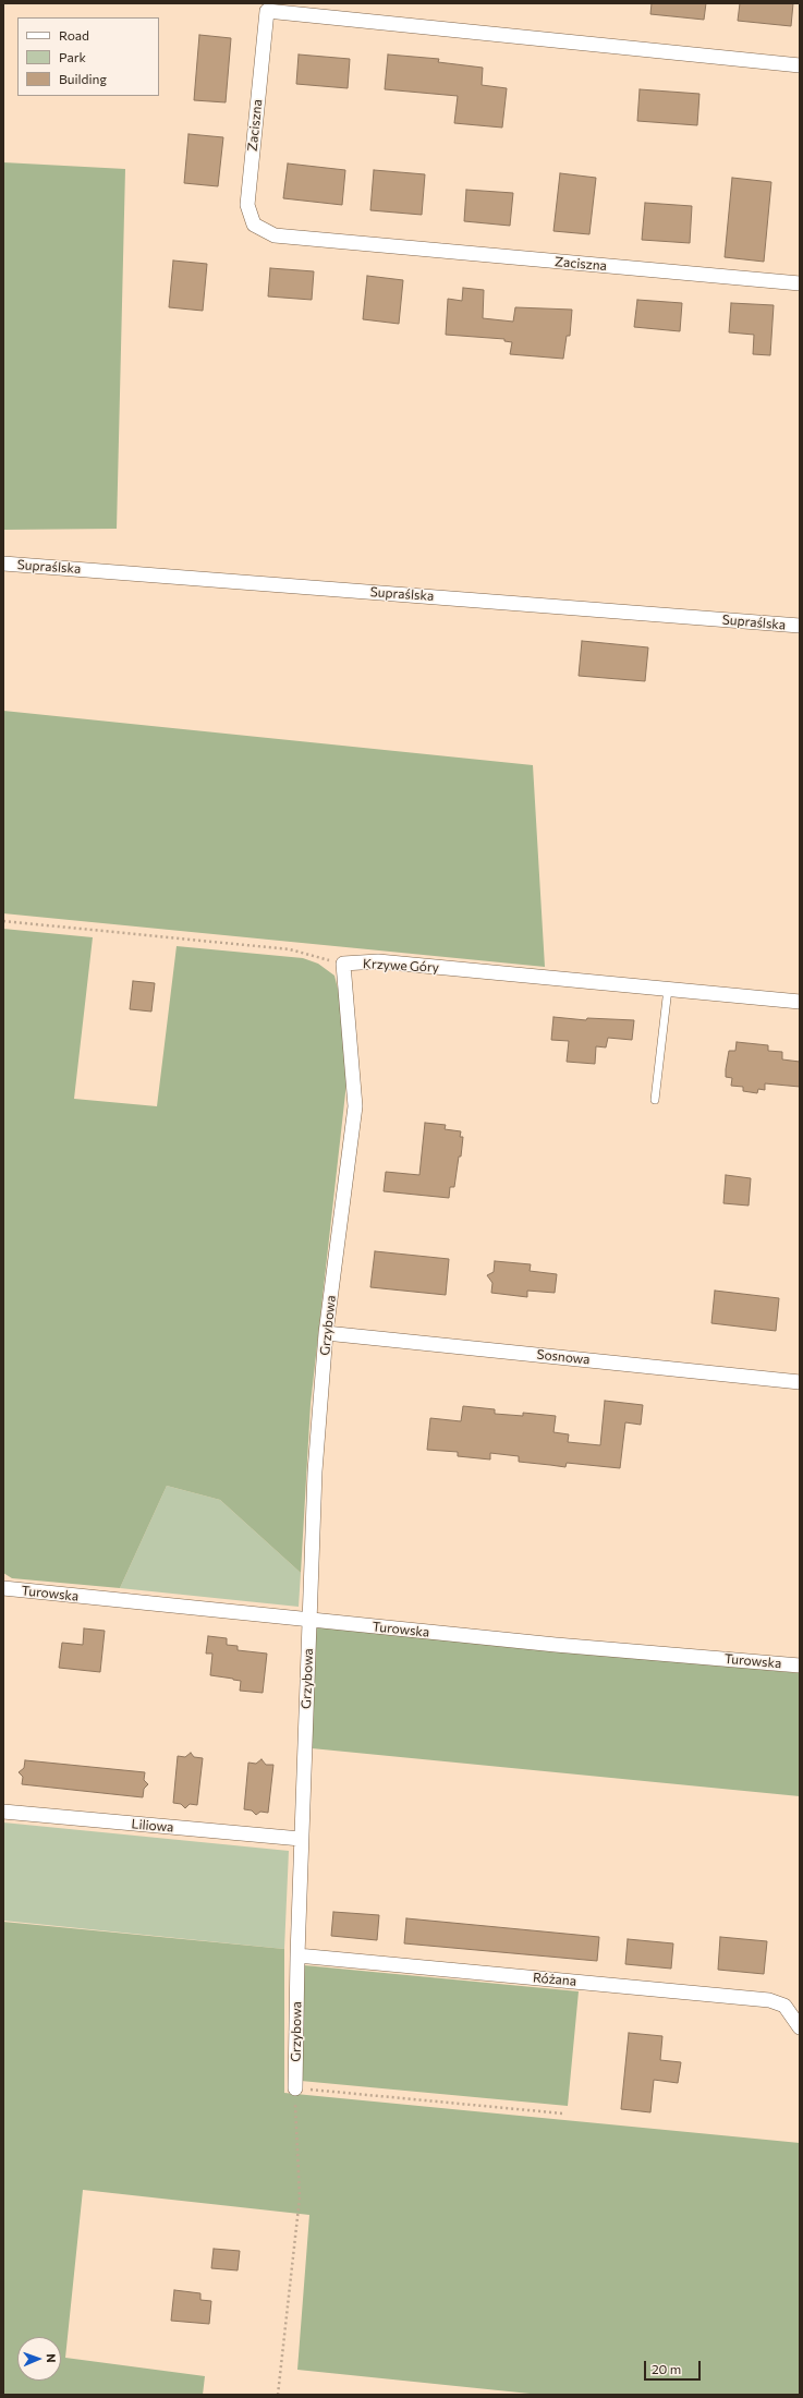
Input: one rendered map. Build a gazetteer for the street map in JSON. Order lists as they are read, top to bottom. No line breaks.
{"streets":{"street":["Zaciszna","Supraślska","Krzywe Góry","Grzybowa","Sosnowa","Turowska","Liliowa","Różana"]},"crossings":[["Krzywe Góry","Grzybowa"],["Grzybowa","Sosnowa"],["Grzybowa","Turowska"],["Grzybowa","Liliowa"],["Grzybowa","Różana"]],"legend":["Road","Park","Building"],"scale_bar":"20 m","north":"right"}
